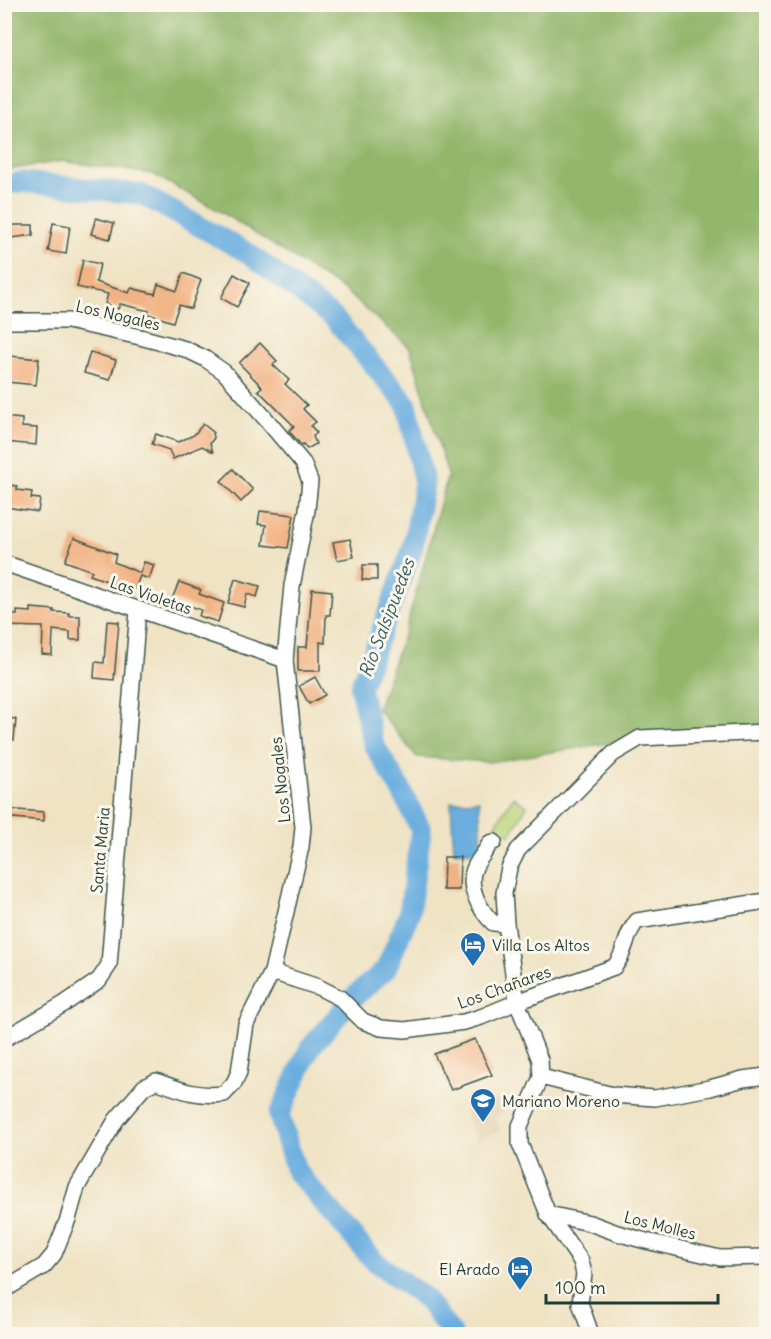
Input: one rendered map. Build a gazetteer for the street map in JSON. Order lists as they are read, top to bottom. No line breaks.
{"streets":{"street":["Los Nogales","Las Violetas","Santa Maria","Los Chañares","Los Molles"]},"crossings":[["Los Nogales","Las Violetas"],["Los Nogales","Los Chañares"],["Las Violetas","Santa Maria"]],"water":["Río Salsipuedes"],"places":{"hotel":["Villa Los Altos","El Arado"],"school or university":["Mariano Moreno"]},"scale_bar":"100 m"}
